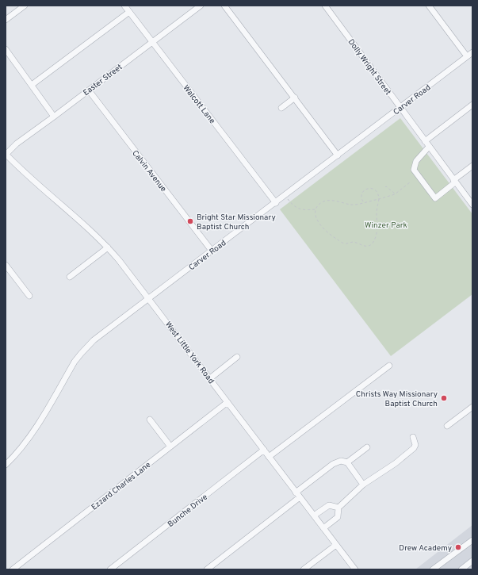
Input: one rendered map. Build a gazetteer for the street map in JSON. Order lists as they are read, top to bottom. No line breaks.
{"streets":{"street":["Dolly Wright Street","Easter Street","Carver Road","Walcott Lane","Calvin Avenue","West Little York Road","Ezzard Charles Lane","Bunche Drive"]},"crossings":[["Dolly Wright Street","Carver Road"],["Easter Street","Walcott Lane"],["Easter Street","Calvin Avenue"],["Easter Street","West Little York Road"],["Carver Road","Walcott Lane"],["Carver Road","Calvin Avenue"],["Carver Road","West Little York Road"],["West Little York Road","Ezzard Charles Lane"],["West Little York Road","Bunche Drive"]],"parks":["Winzer Park"],"places":["Bright Star Missionary Baptist Church","Christs Way Missionary Baptist Church","Drew Academy"]}
